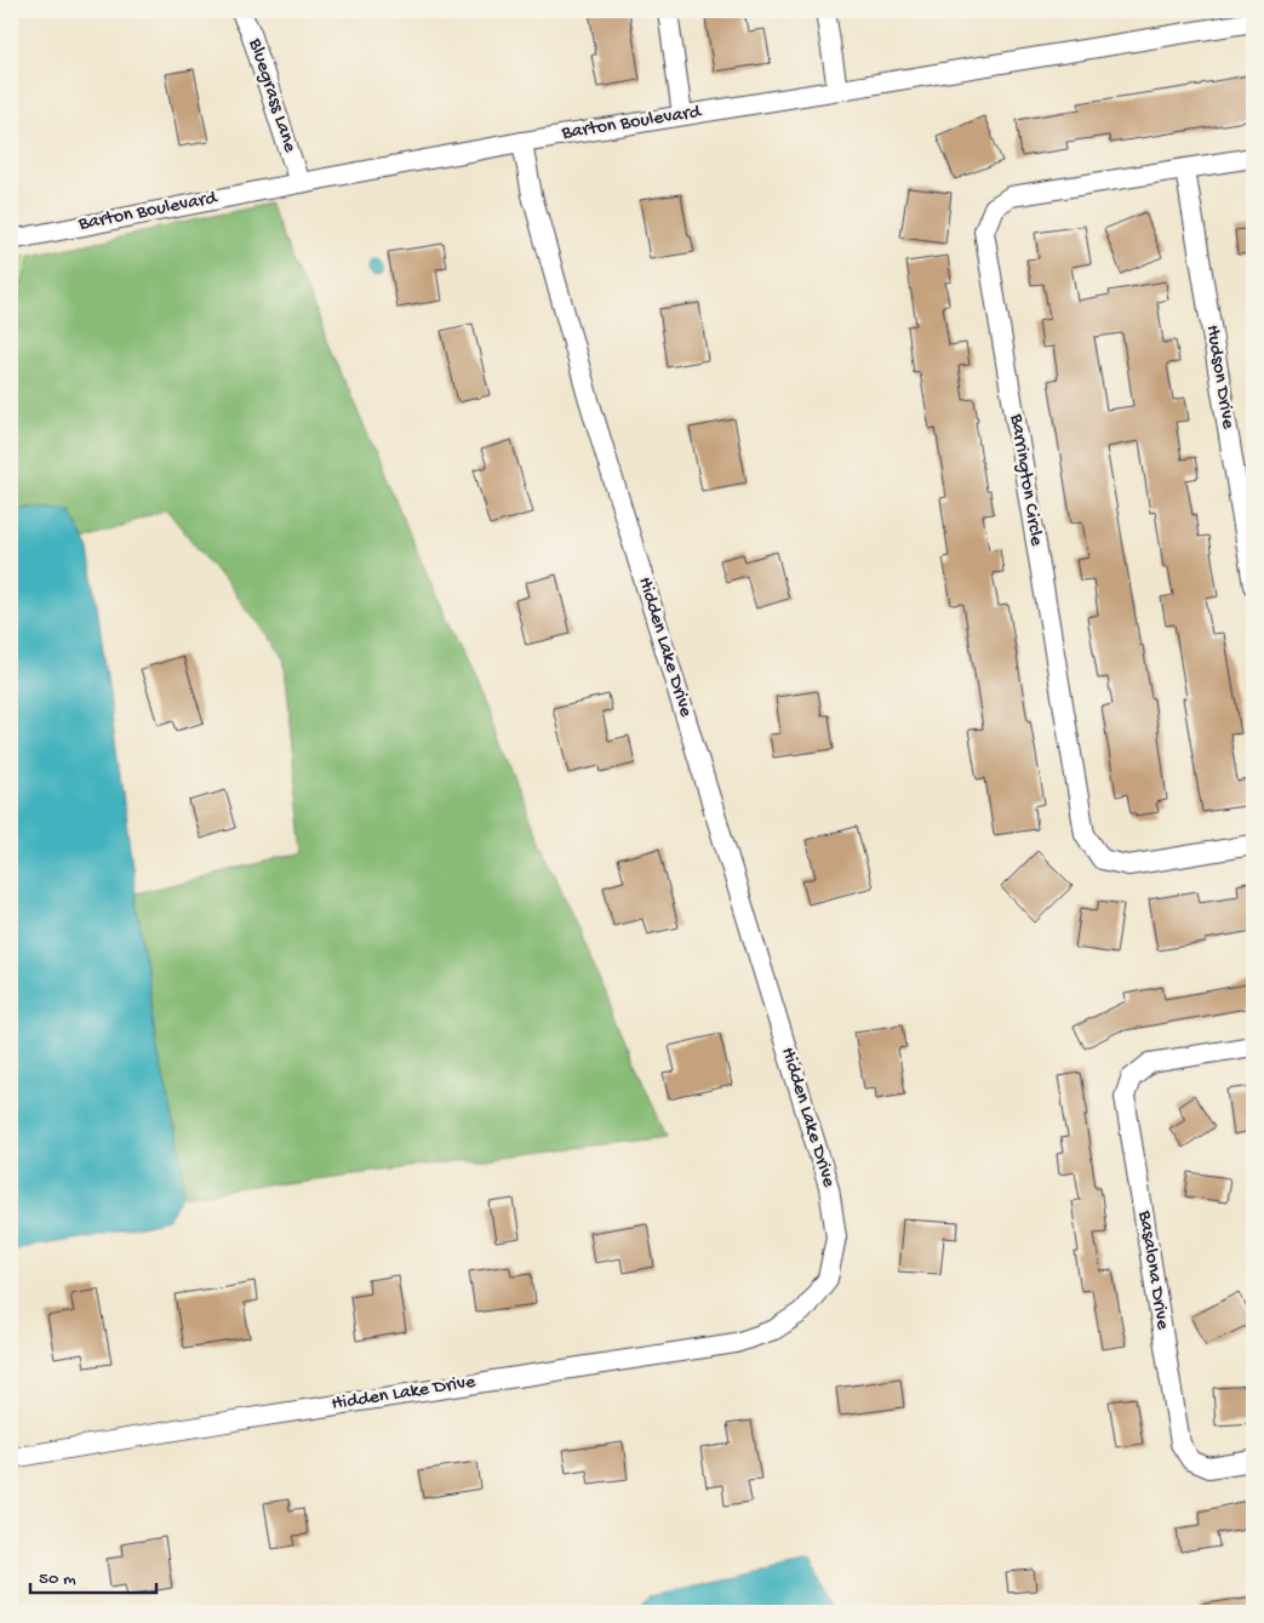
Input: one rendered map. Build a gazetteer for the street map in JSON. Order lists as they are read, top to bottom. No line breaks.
{"streets":{"street":["Bluegrass Lane","Barton Boulevard","Hudson Drive","Barrington Circle","Hidden Lake Drive","Basalona Drive"]},"crossings":[["Bluegrass Lane","Barton Boulevard"],["Barton Boulevard","Hidden Lake Drive"],["Hudson Drive","Barrington Circle"]],"scale_bar":"50 m"}
